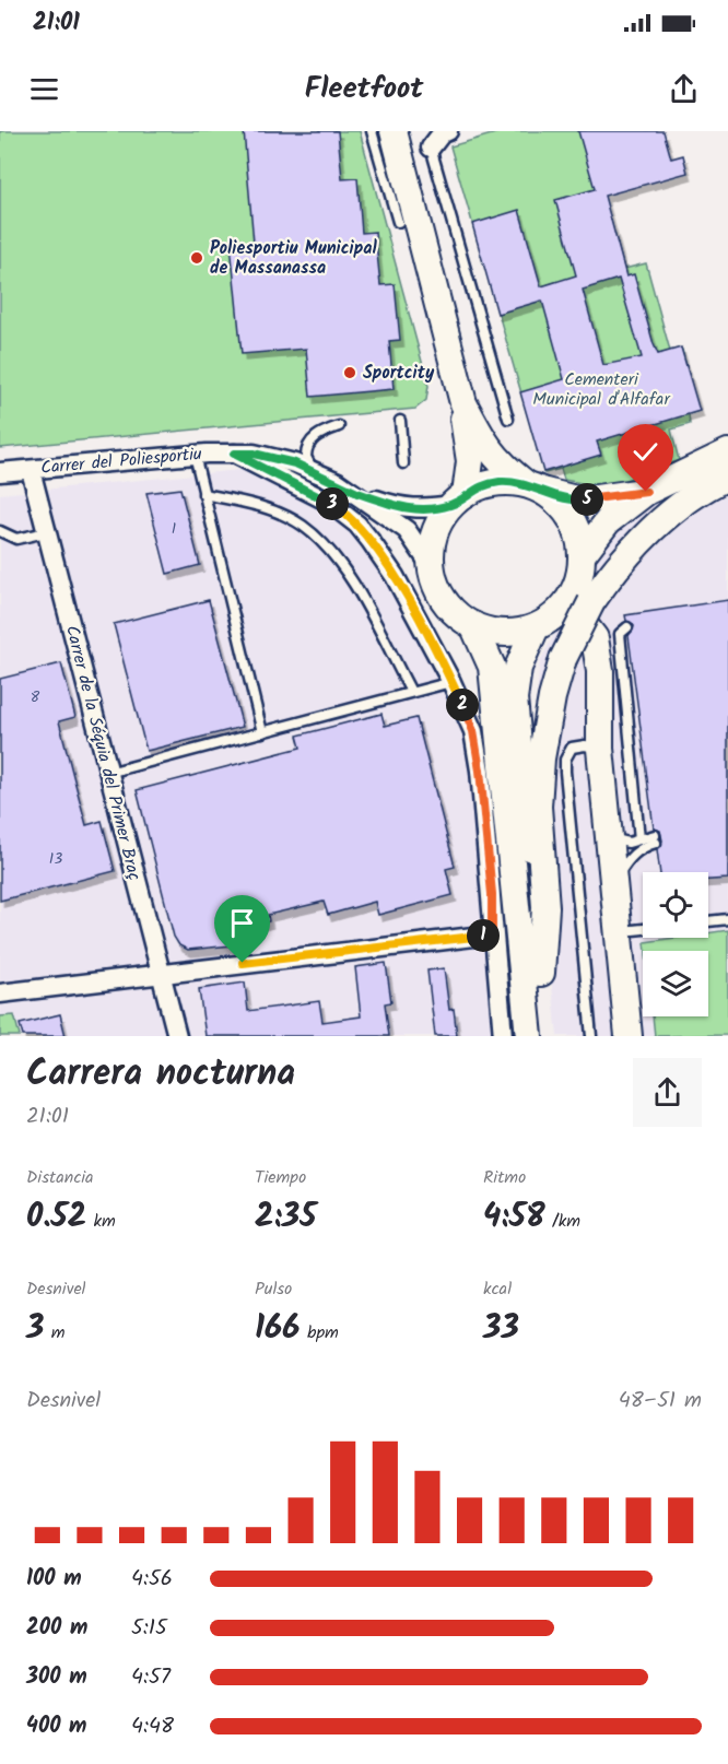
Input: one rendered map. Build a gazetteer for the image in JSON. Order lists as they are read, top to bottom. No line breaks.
{"streets":{"street":["Carrer del Poliesportiu","Carrer de la Séquia del Primer Braç"]},"crossings":[["Carrer del Poliesportiu","Carrer de la Séquia del Primer Braç"]],"parks":["Cementeri Municipal d'Alfafar"],"places":["Poliesportiu Municipal de Massanassa","Sportcity"],"house_numbers":["1","8","13"],"page":{"status":"21:01","header":"Fleetfoot","pins":["5","3","2","1"],"heading":["Carrera nocturna","21:01"],"stats":[["Distancia","0.52 km"],["Tiempo","2:35"],["Ritmo","4:58 /km"],["Desnivel","3 m"],["Pulso","166 bpm"],["kcal","33"]],"chart":["Desnivel","48–51 m"],"list":[{"name":"100 m","note":"4:56"},{"name":"200 m","note":"5:15"},{"name":"300 m","note":"4:57"},{"name":"400 m","note":"4:48"}]}}
